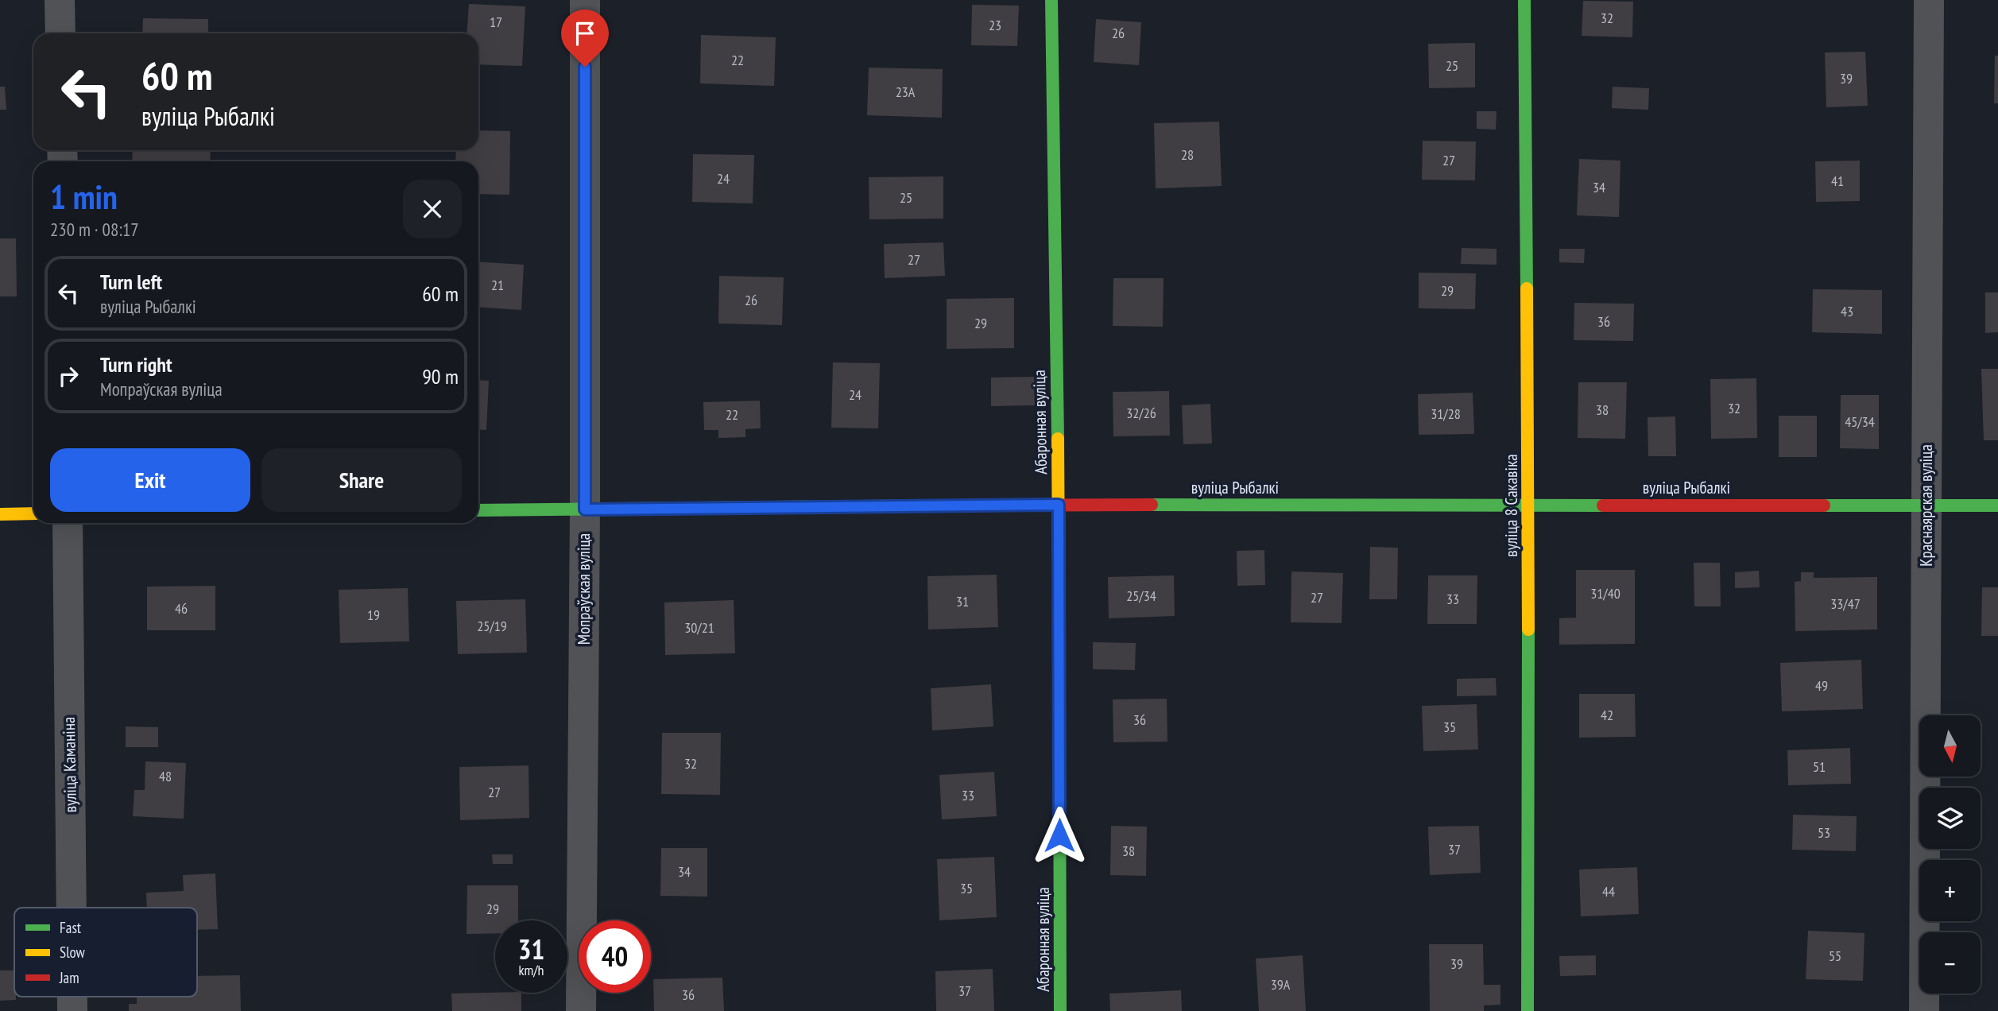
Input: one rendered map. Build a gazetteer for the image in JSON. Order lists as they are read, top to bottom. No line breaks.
{"streets":{"street":["Абаронная вуліца","вуліца Рыбалкі","вуліца 8 Сакавіка","Краснаярская вуліца","Мопраўская вуліца","вуліца Каманіна"]},"crossings":[["Абаронная вуліца","вуліца Рыбалкі"],["вуліца Рыбалкі","вуліца 8 Сакавіка"],["вуліца Рыбалкі","Краснаярская вуліца"],["вуліца Рыбалкі","Мопраўская вуліца"]],"house_numbers":["32","17","23","26","22","25","39","23А","28","27","24","41","34","25","27","21","29","26","43","36","29","24","32","38","32/26","31/28","22","45/34","31/40","25/34","27","33","31","33/47","46","19","25/19","30/21","49","42","36","35","32","51","48","27","33","53","37","38","34","35","44","29","55","39","39А","37","36"],"legend":["Fast","Slow","Jam"],"north":"bottom","page":{"turn":["60 m","вуліца Рыбалкі"],"heading":["1 min","230 m · 08:17"],"list":[{"name":"Turn left","note":"вуліца Рыбалкі","value":"60 m"},{"name":"Turn right","note":"Мопраўская вуліца","value":"90 m"}],"buttons":["Exit","Share"],"map_buttons":["+","−"],"speed":"31 km/h","limit":"40"}}
